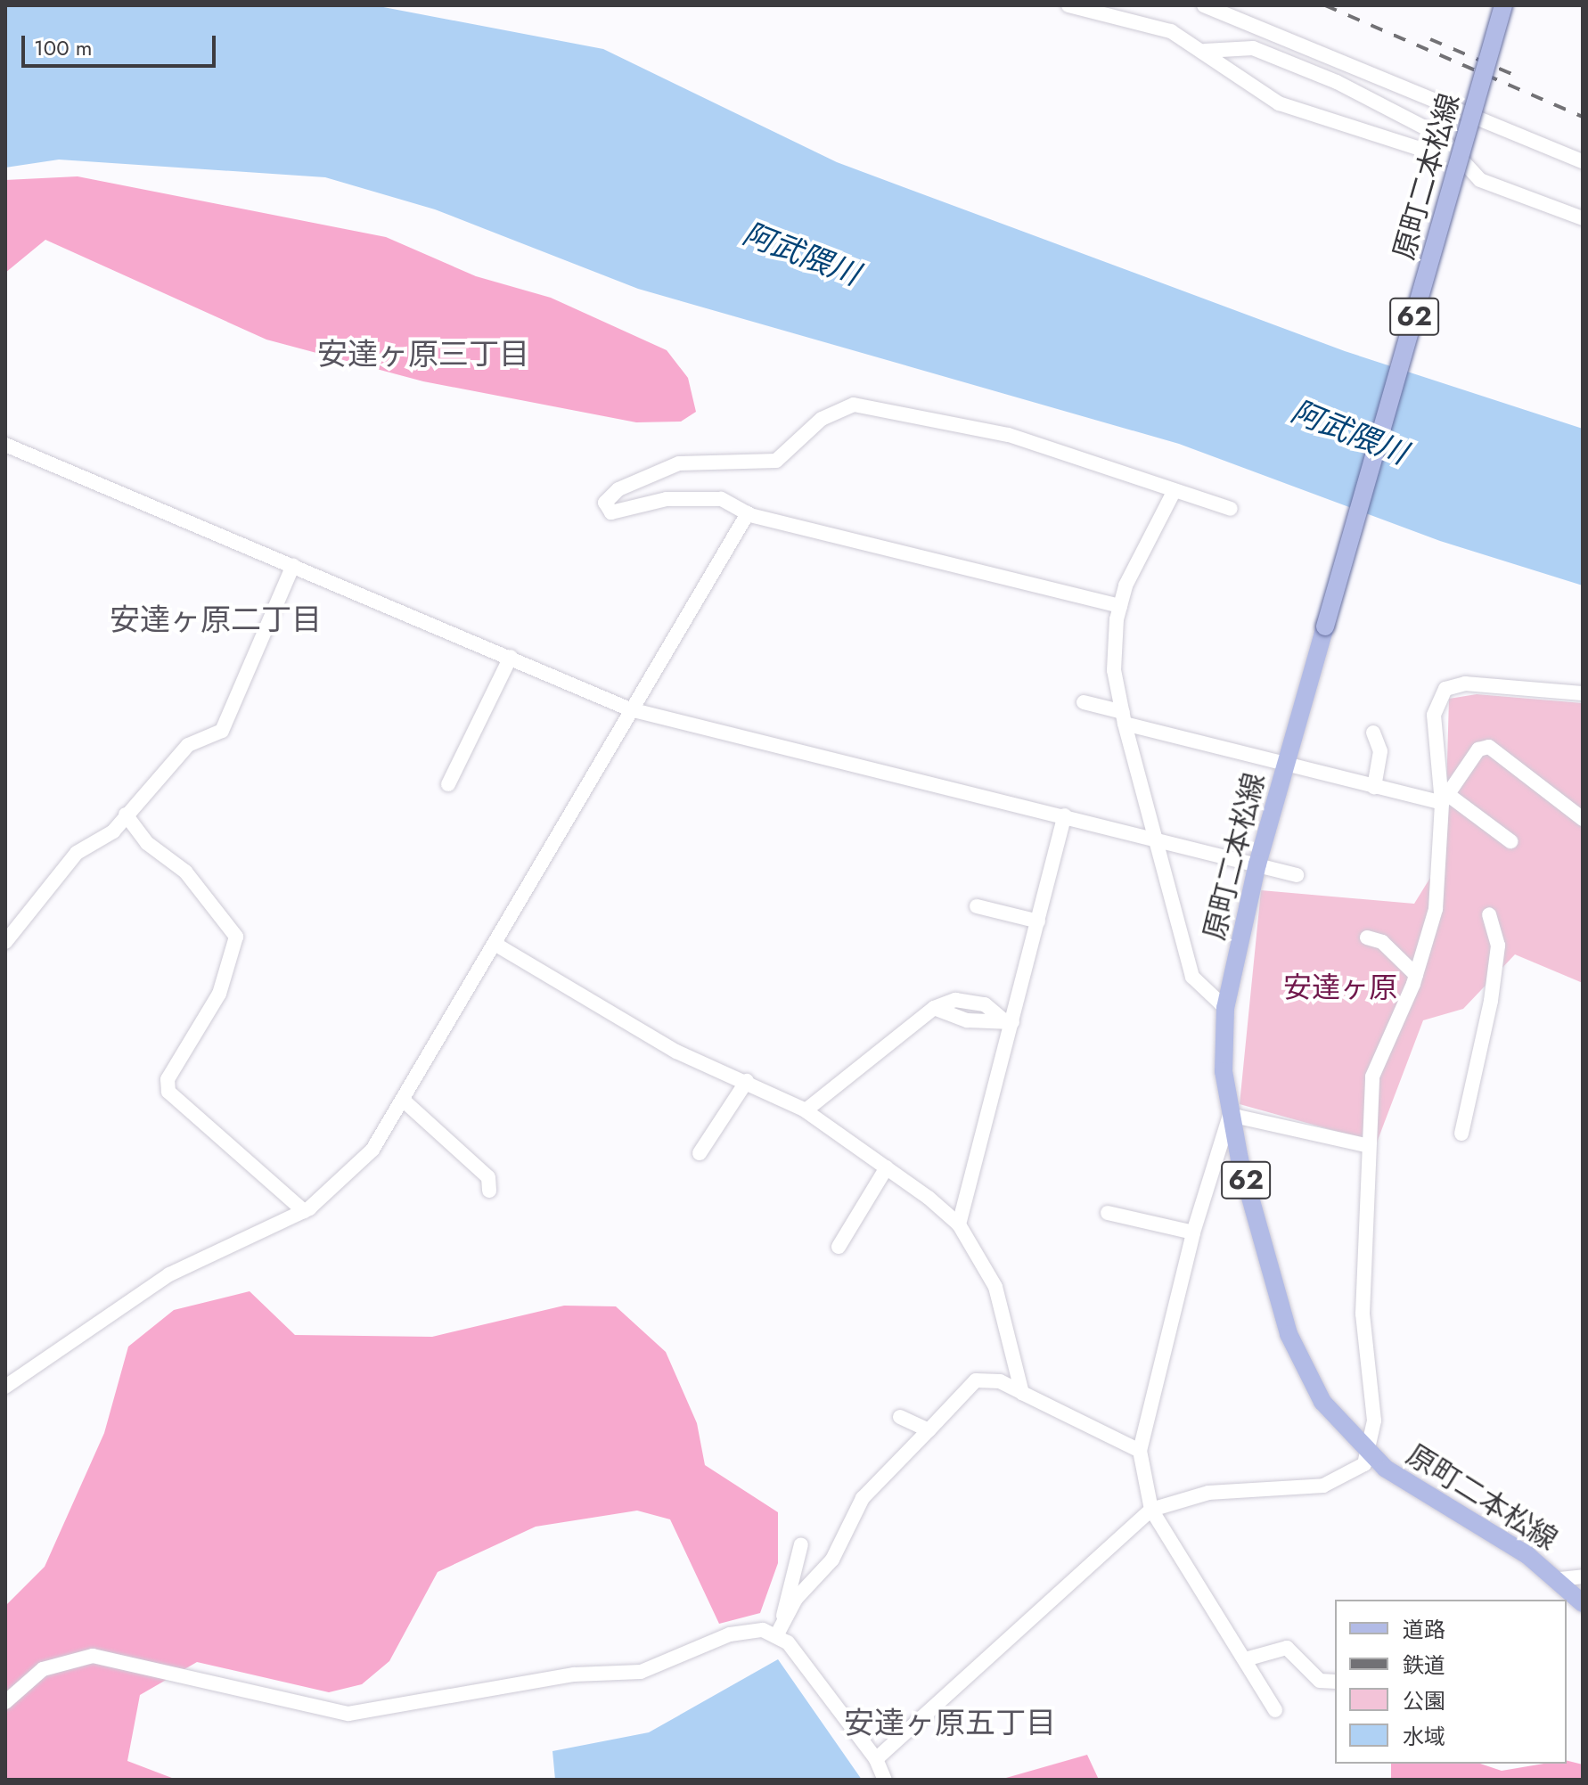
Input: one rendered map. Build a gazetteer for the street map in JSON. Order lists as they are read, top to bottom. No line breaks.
{"streets":{"main road":["原町二本松線","62"]},"districts":["安達ヶ原三丁目","安達ヶ原二丁目","安達ヶ原五丁目"],"water":["阿武隈川"],"parks":["安達ヶ原"],"legend":["道路","鉄道","公園","水域"],"scale_bar":"100 m"}
